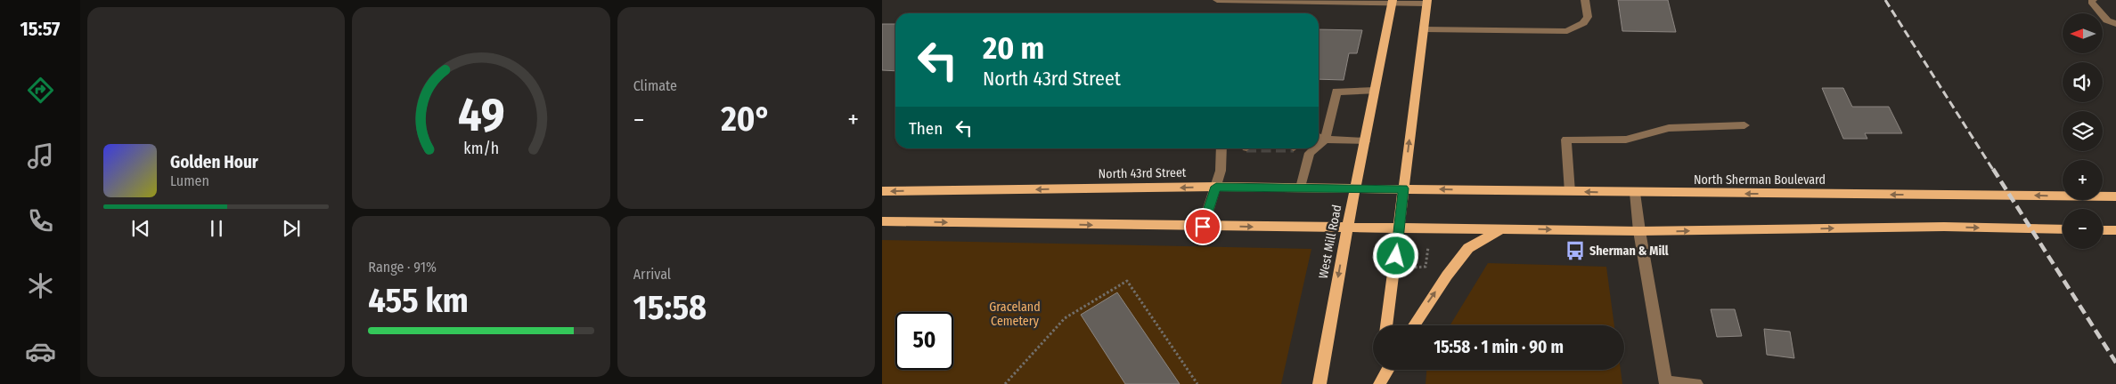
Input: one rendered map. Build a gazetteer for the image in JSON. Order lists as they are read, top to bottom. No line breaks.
{"streets":{"main road":["North 43rd Street","North Sherman Boulevard","West Mill Road"]},"crossings":[["North 43rd Street","North Sherman Boulevard"],["North 43rd Street","West Mill Road"]],"parks":["Graceland Cemetery"],"places":{"bus stop":["Sherman & Mill"]},"north":"left","page":{"tabs":"15:57","tile":["Climate",["Range · 91%","455 km"],["Arrival","15:58"]],"map_buttons":["+","−"],"turn":["20 m","North 43rd Street"],"heat":["−","20°","+"],"then":"Then","song":["Golden Hour","Lumen"],"limit":"50","trip":"15:58 · 1 min · 90 m","gauge":["49","km/h"]}}
